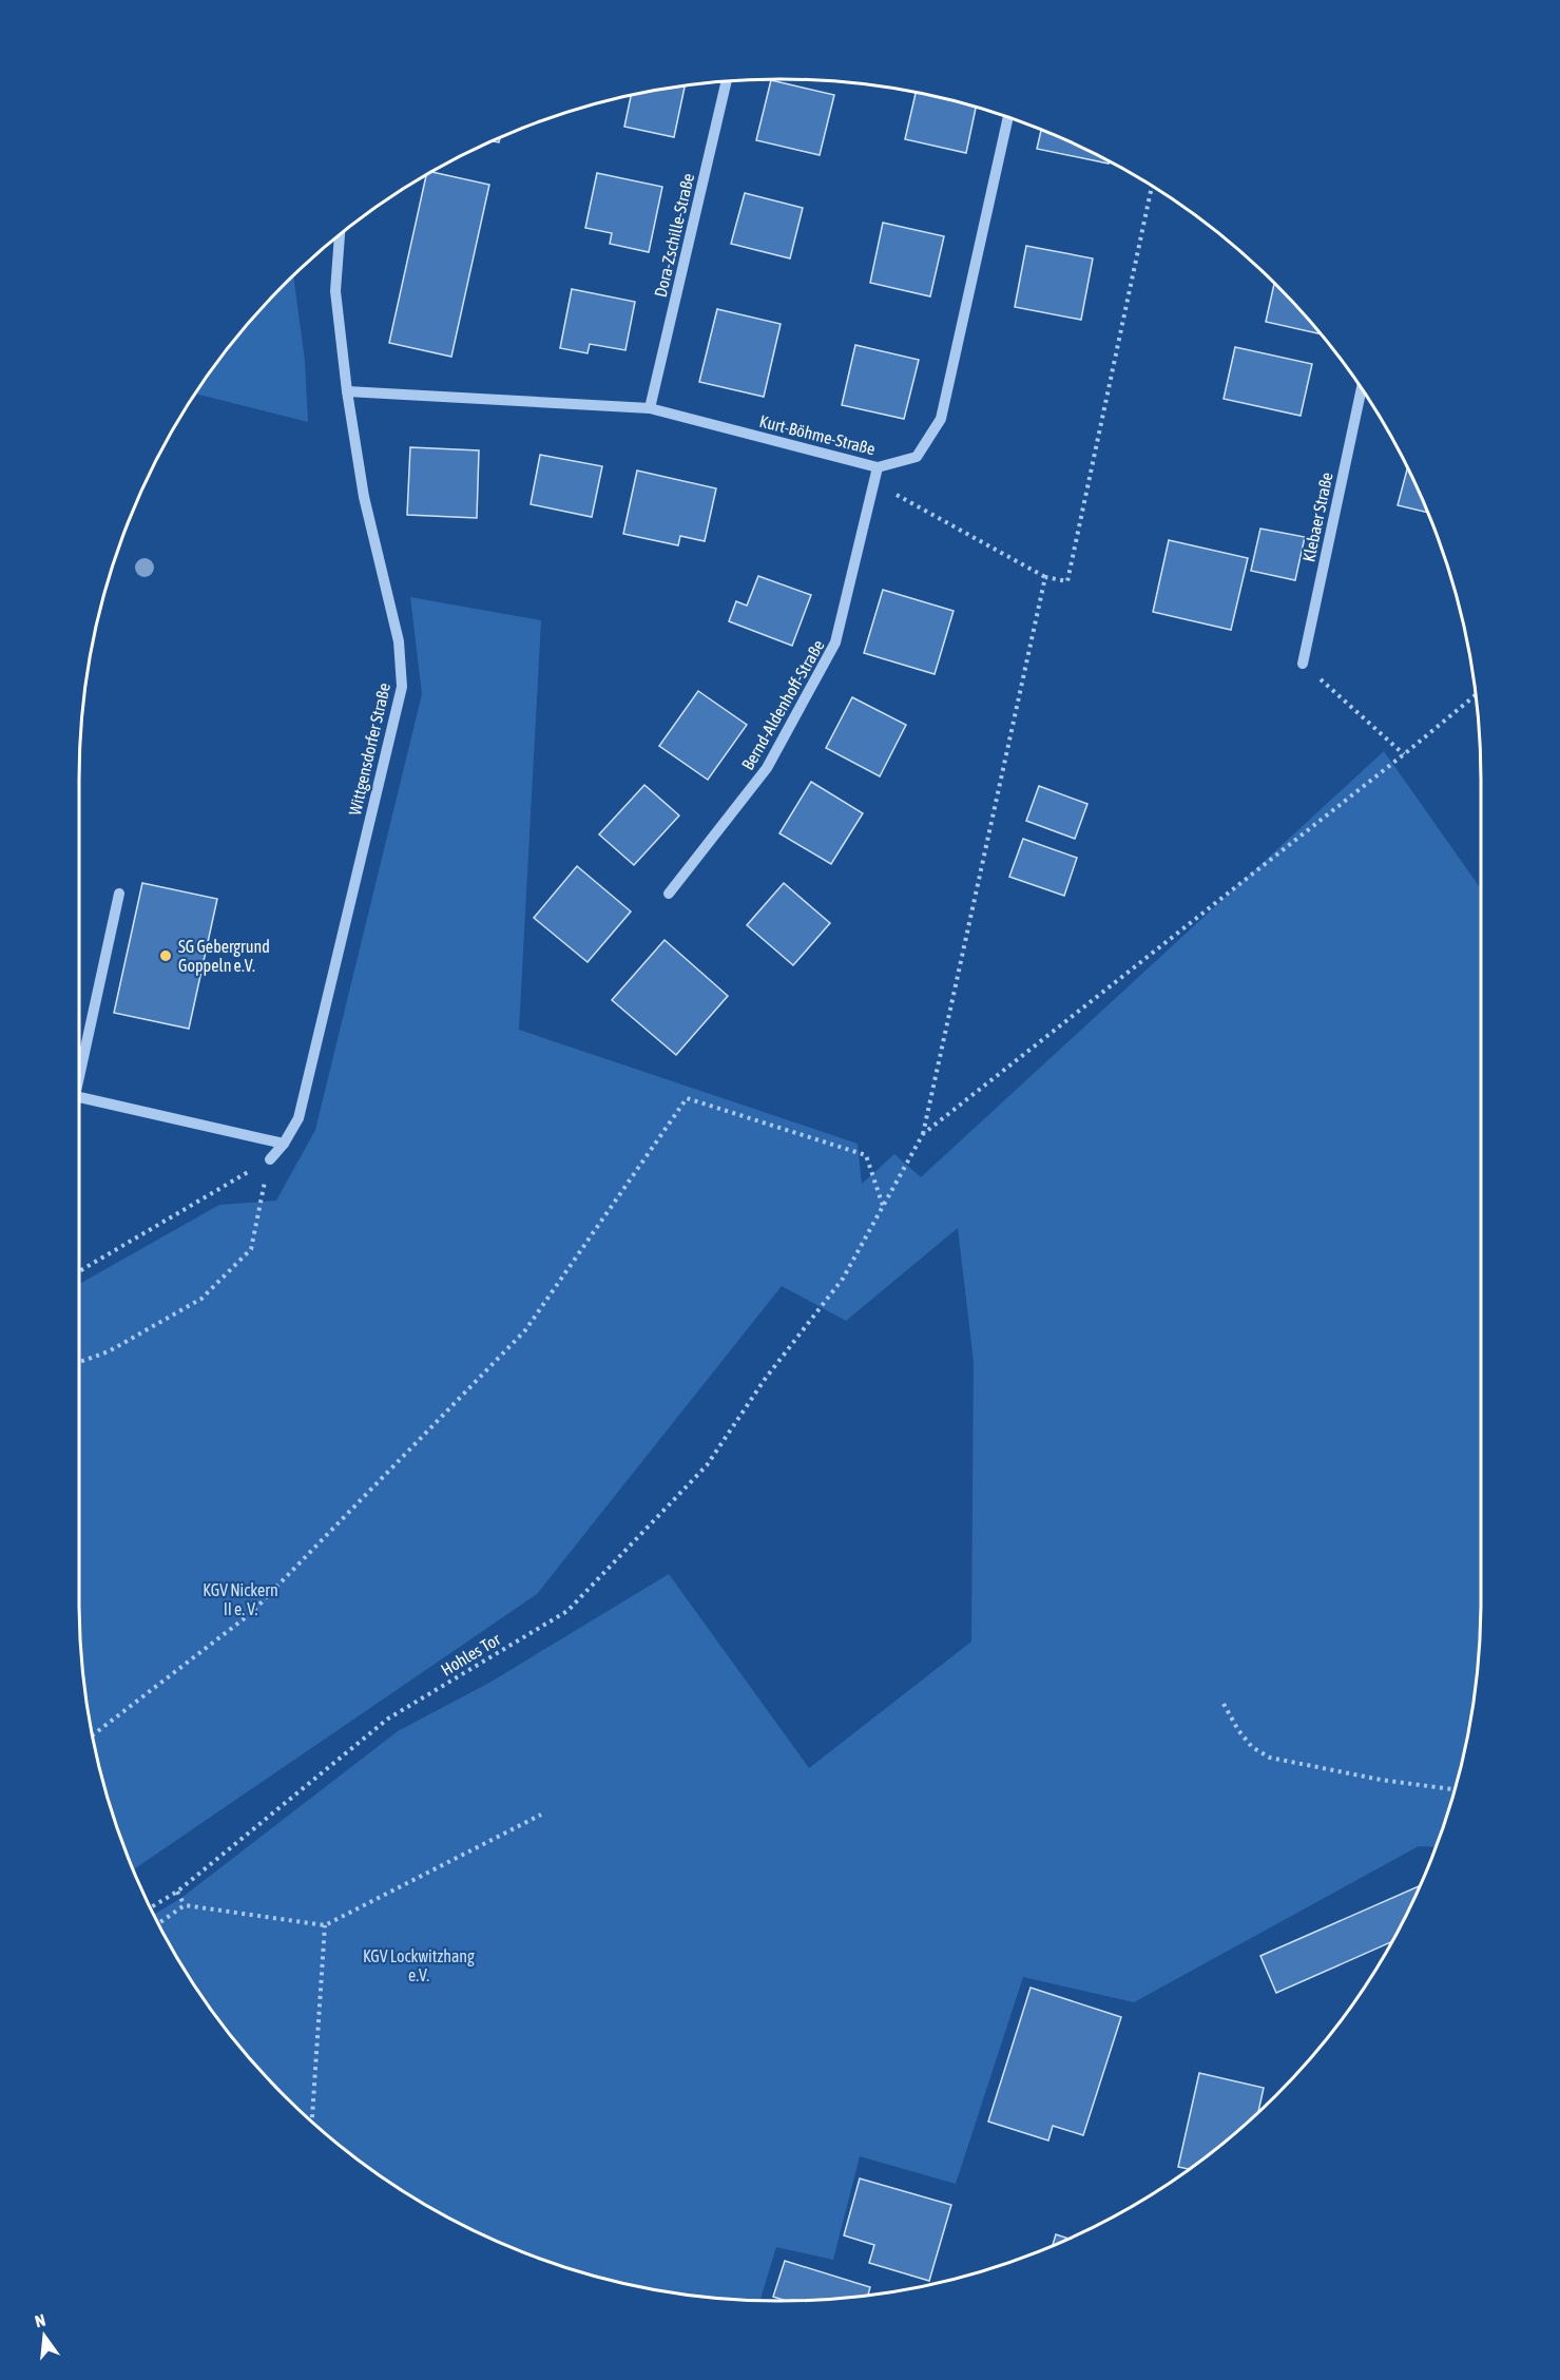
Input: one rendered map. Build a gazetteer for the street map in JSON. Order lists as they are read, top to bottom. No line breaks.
{"streets":{"street":["Dora-Zschille-Straße","Kurt-Böhme-Straße","Klebaer Straße","Bernd-Aldenhoff-Straße","Wittgensdorfer Straße"],"path":["Hohles Tor"]},"crossings":[["Dora-Zschille-Straße","Kurt-Böhme-Straße"],["Kurt-Böhme-Straße","Bernd-Aldenhoff-Straße"],["Kurt-Böhme-Straße","Wittgensdorfer Straße"]],"parks":["KGV Nickern II e. V.","KGV Lockwitzhang e.V."],"places":["SG Gebergrund Goppeln e.V."],"north":"top"}
